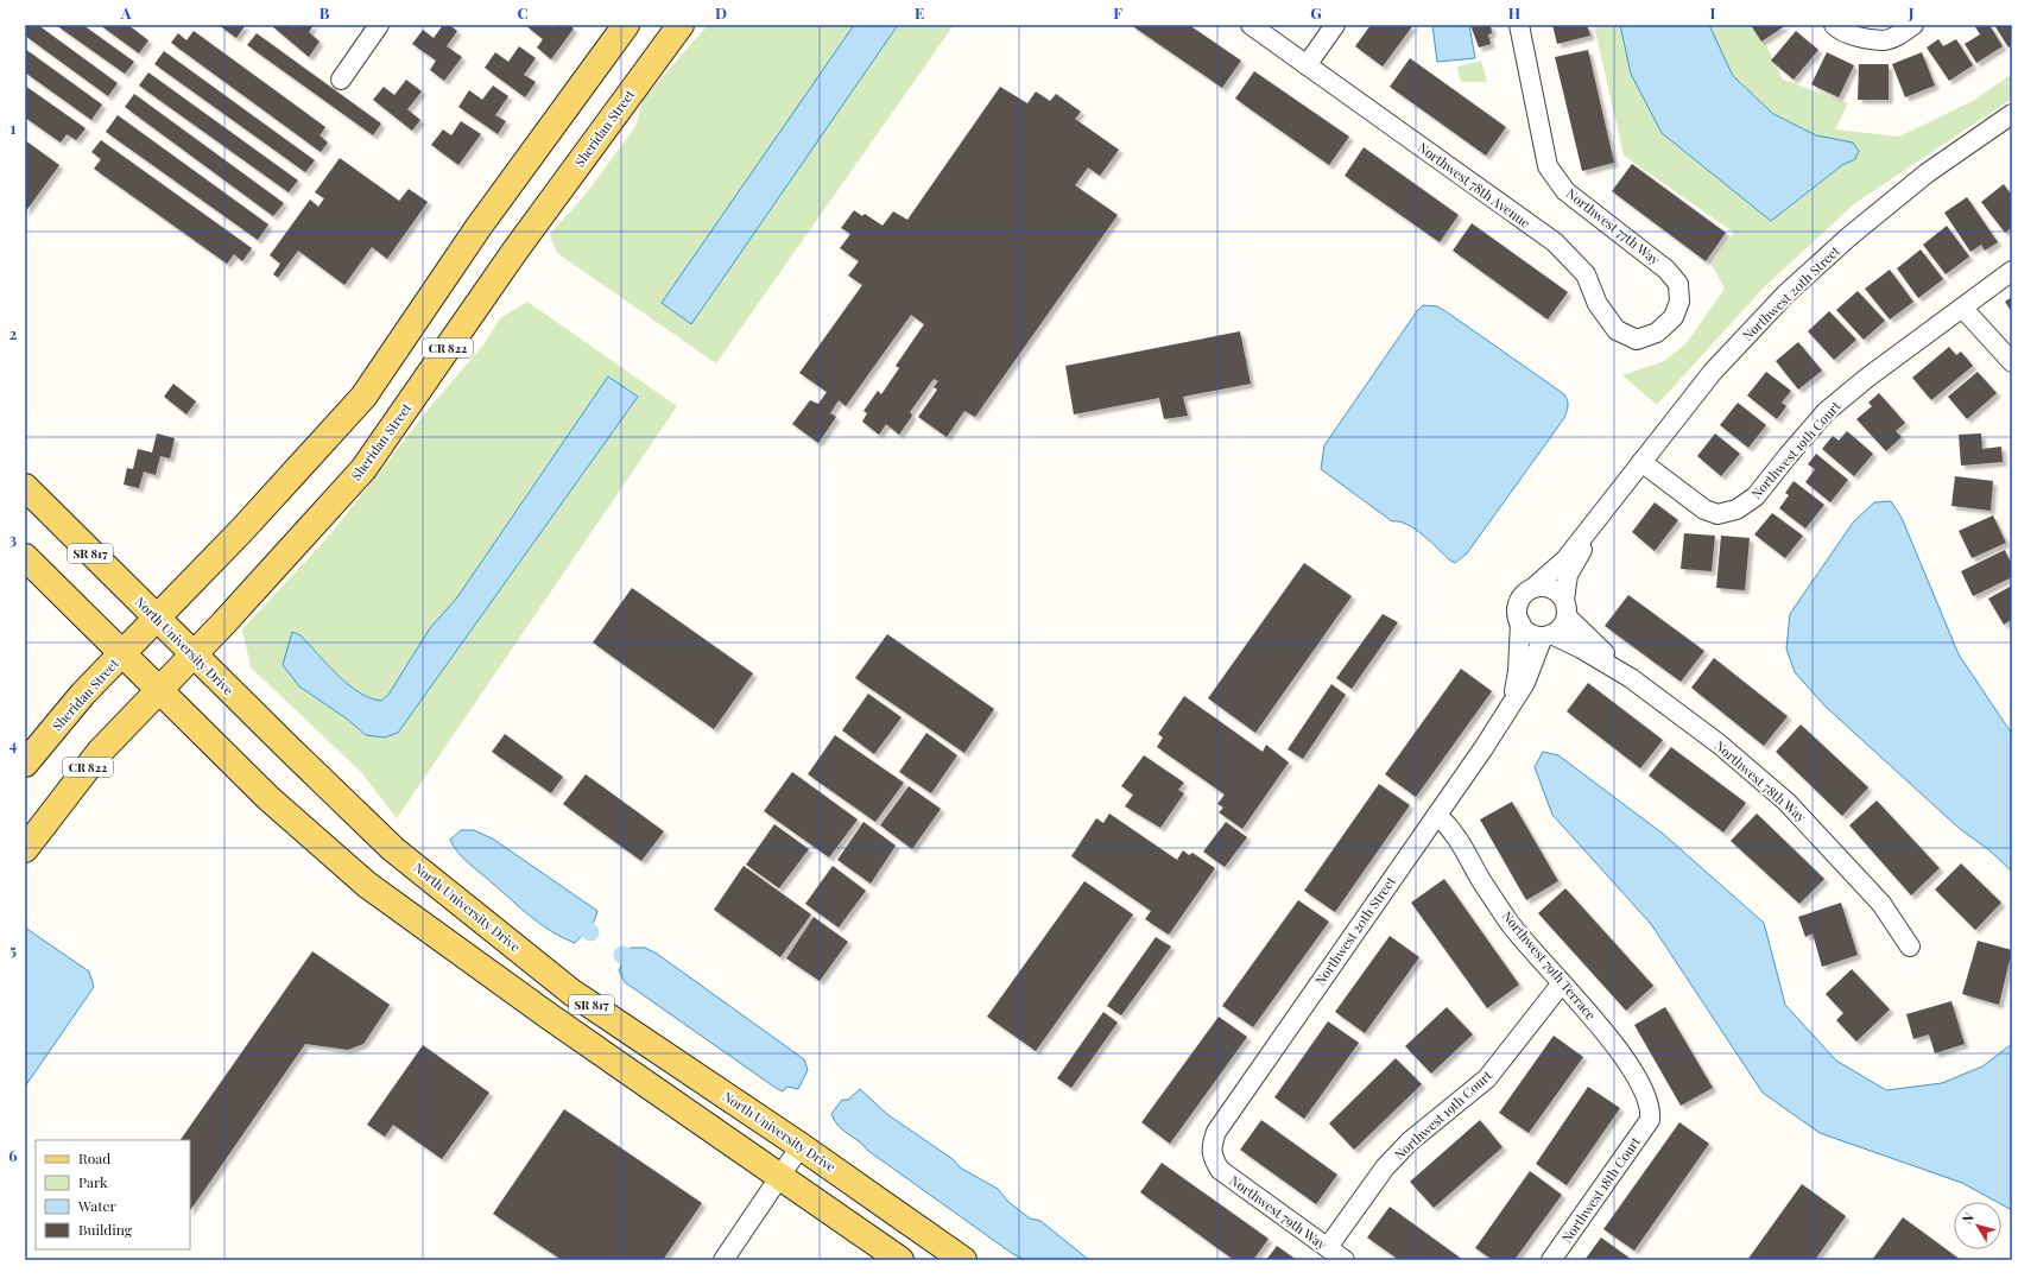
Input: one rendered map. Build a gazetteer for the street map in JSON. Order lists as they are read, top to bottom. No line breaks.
{"streets":{"main road":["Sheridan Street","CR 822","SR 817","North University Drive"],"street":["Northwest 78th Avenue","Northwest 77th Way","Northwest 20th Street","Northwest 19th Court","Northwest 78th Way","Northwest 79th Terrace","Northwest 18th Court","Northwest 79th Way"]},"crossings":[["Sheridan Street","SR 817"],["Sheridan Street","North University Drive"],["Northwest 78th Avenue","Northwest 77th Way"],["Northwest 20th Street","Northwest 19th Court"],["Northwest 20th Street","Northwest 78th Way"],["Northwest 20th Street","Northwest 79th Terrace"],["Northwest 20th Street","Northwest 79th Way"],["Northwest 19th Court","Northwest 79th Terrace"],["Northwest 19th Court","Northwest 79th Way"],["Northwest 79th Terrace","Northwest 18th Court"]],"legend":["Road","Park","Water","Building"],"north":"top left","grid":{"columns":["A","B","C","D","E","F","G","H","I","J"],"rows":["1","2","3","4","5","6"]}}
